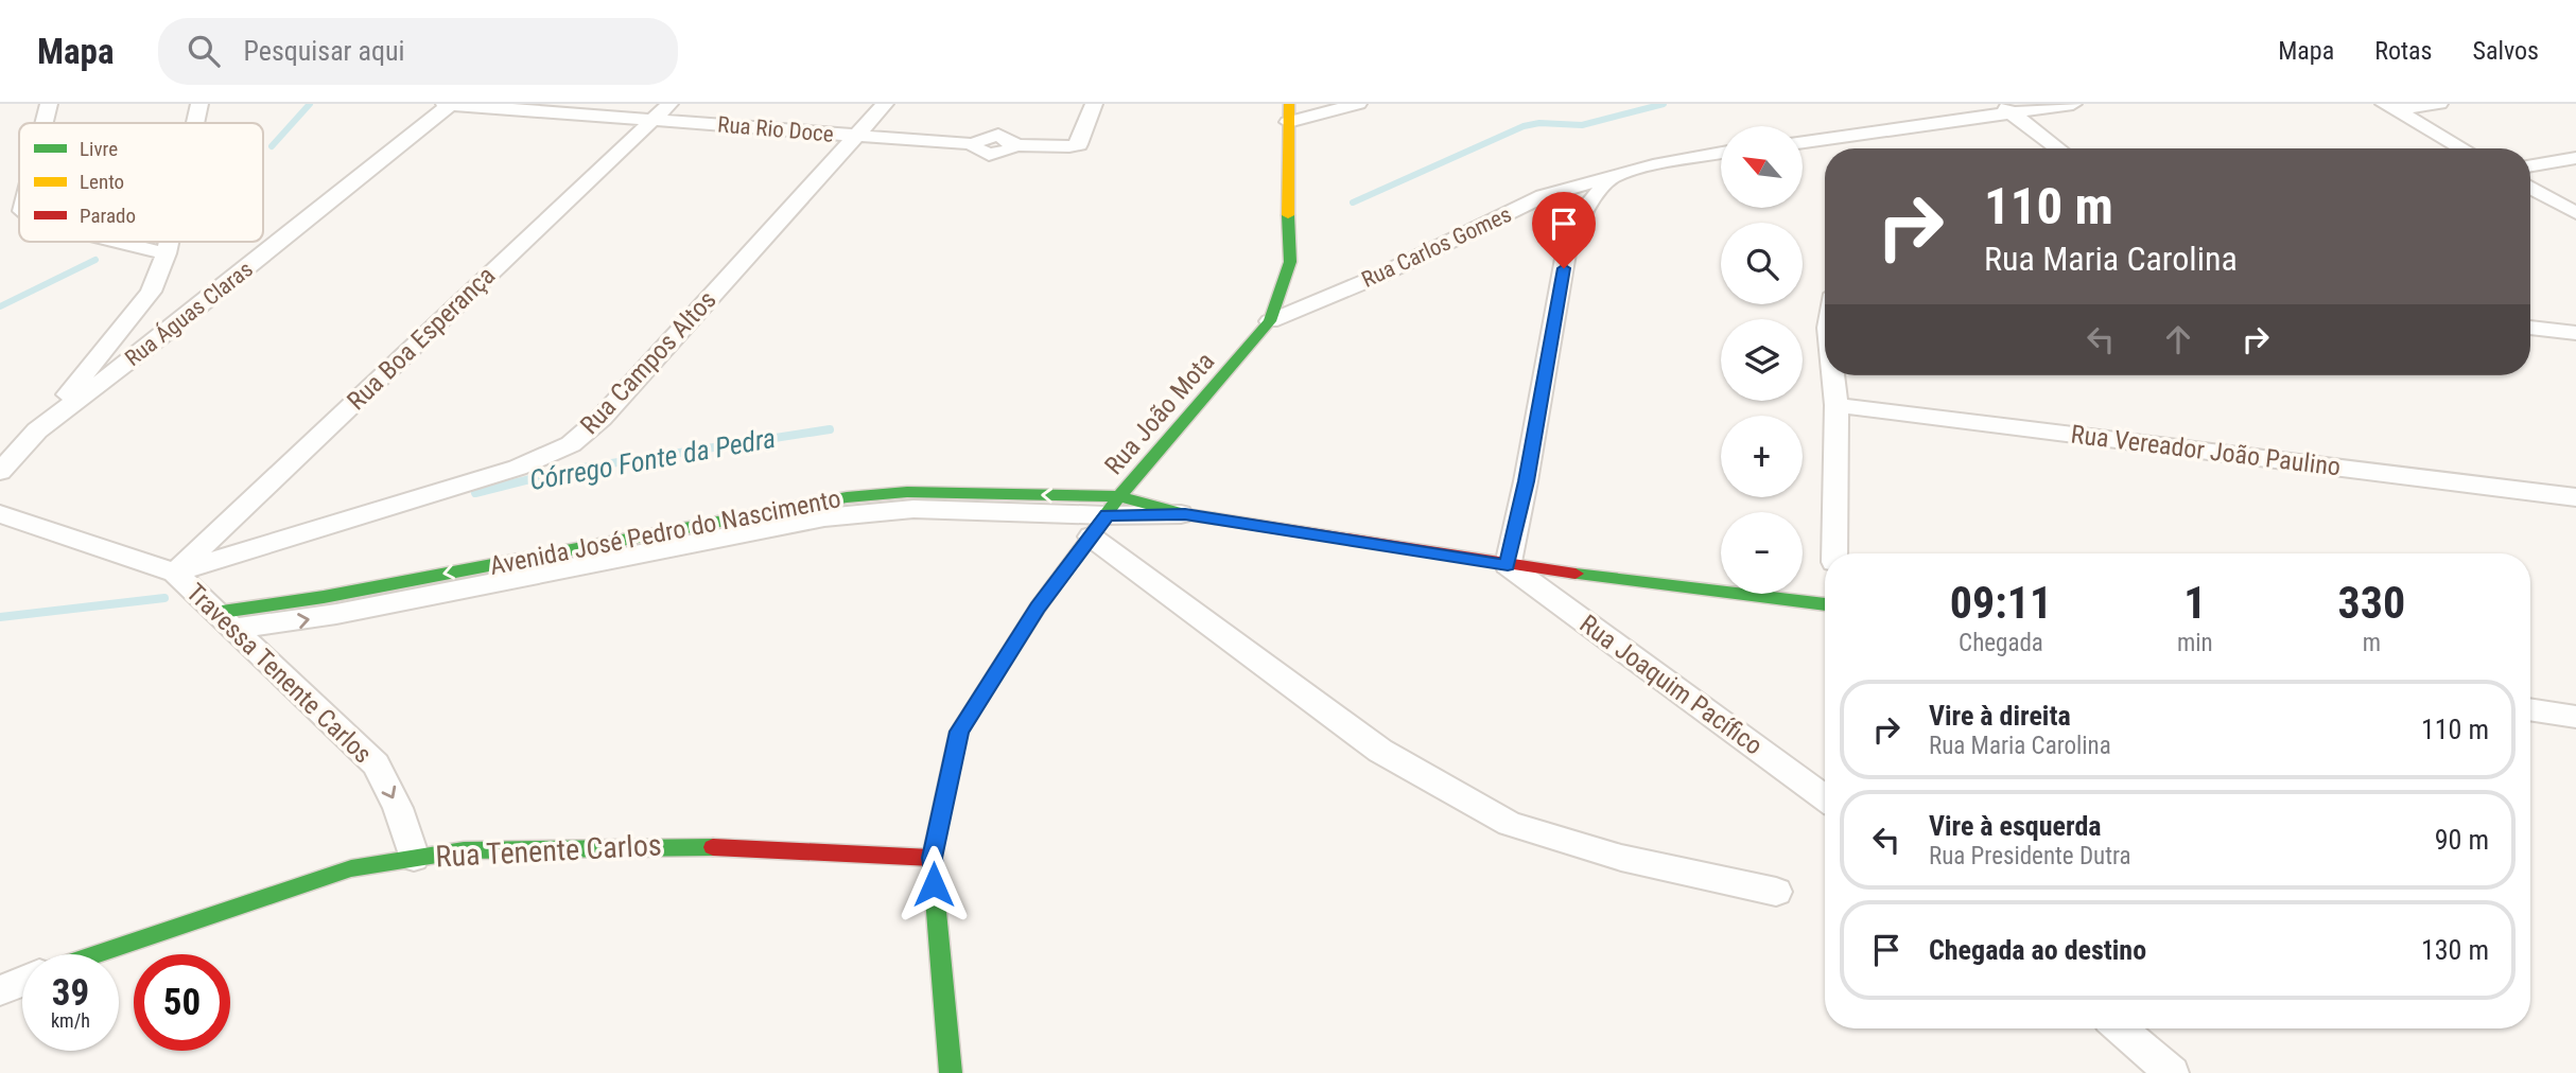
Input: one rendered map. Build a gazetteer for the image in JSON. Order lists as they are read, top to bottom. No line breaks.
{"streets":{"main road":["Rua João Mota","Rua Tenente Carlos"],"street":["Rua Rio Doce","Rua Carlos Gomes","Rua Águas Claras","Rua Boa Esperança","Rua Campos Altos","Rua Vereador João Paulino","Avenida José Pedro do Nascimento","Travessa Tenente Carlos","Rua Joaquim Pacífico"]},"crossings":[["Rua Rio Doce","Rua Águas Claras"],["Rua Rio Doce","Rua Boa Esperança"],["Rua Rio Doce","Rua Campos Altos"],["Rua Carlos Gomes","Rua João Mota"],["Rua Boa Esperança","Rua Campos Altos"],["Rua Boa Esperança","Travessa Tenente Carlos"],["Rua Campos Altos","Travessa Tenente Carlos"],["Rua João Mota","Avenida José Pedro do Nascimento"],["Rua João Mota","Rua Tenente Carlos"],["Avenida José Pedro do Nascimento","Travessa Tenente Carlos"],["Travessa Tenente Carlos","Rua Tenente Carlos"]],"one_way":["Travessa Tenente Carlos"],"water":["Córrego Fonte da Pedra"],"legend":["Livre","Lento","Parado"],"north":"top left","page":{"header":"Mapa","search":"Pesquisar aqui","nav":["Mapa","Rotas","Salvos"],"map_buttons":["+","−"],"turn":["110 m","Rua Maria Carolina"],"eta":["09:11","Chegada","1","min","330","m"],"list":[{"name":"Vire à direita","note":"Rua Maria Carolina","value":"110 m"},{"name":"Vire à esquerda","note":"Rua Presidente Dutra","value":"90 m"},{"name":"Chegada ao destino","value":"130 m"}],"speed":"39 km/h","limit":"50"}}
